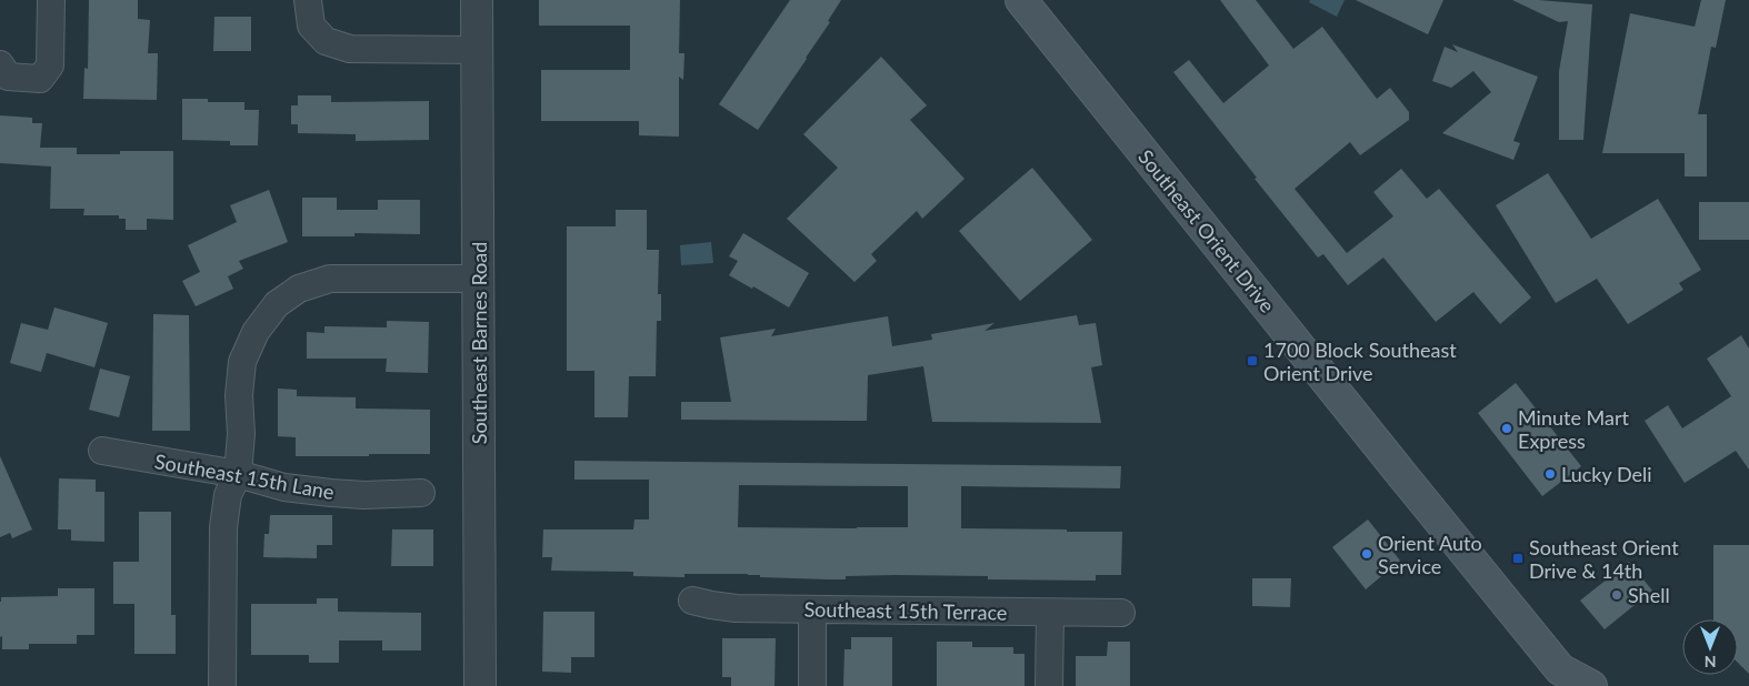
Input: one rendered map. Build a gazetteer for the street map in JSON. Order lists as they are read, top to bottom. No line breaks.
{"streets":{"main road":["Southeast Orient Drive"],"street":["Southeast Barnes Road","Southeast 15th Lane","Southeast 15th Terrace"]},"places":{"transit":["1700 Block Southeast Orient Drive","Southeast Orient Drive & 14th"],"other":["Minute Mart Express","Lucky Deli","Orient Auto Service","Shell"]},"north":"bottom"}
